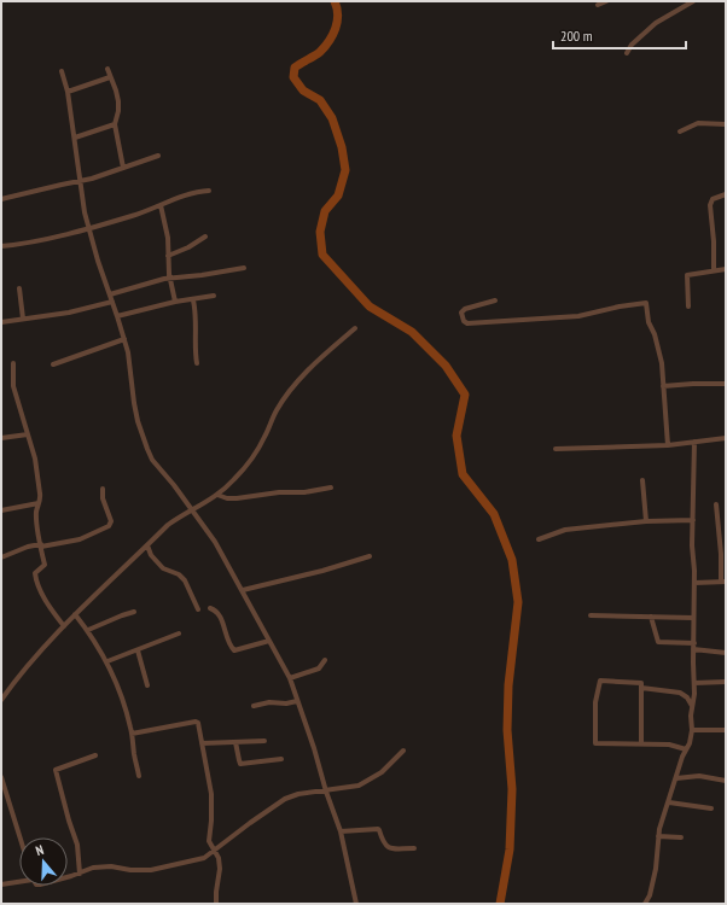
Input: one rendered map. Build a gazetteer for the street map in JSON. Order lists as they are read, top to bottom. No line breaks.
{"scale_bar":"200 m","north":"top"}
